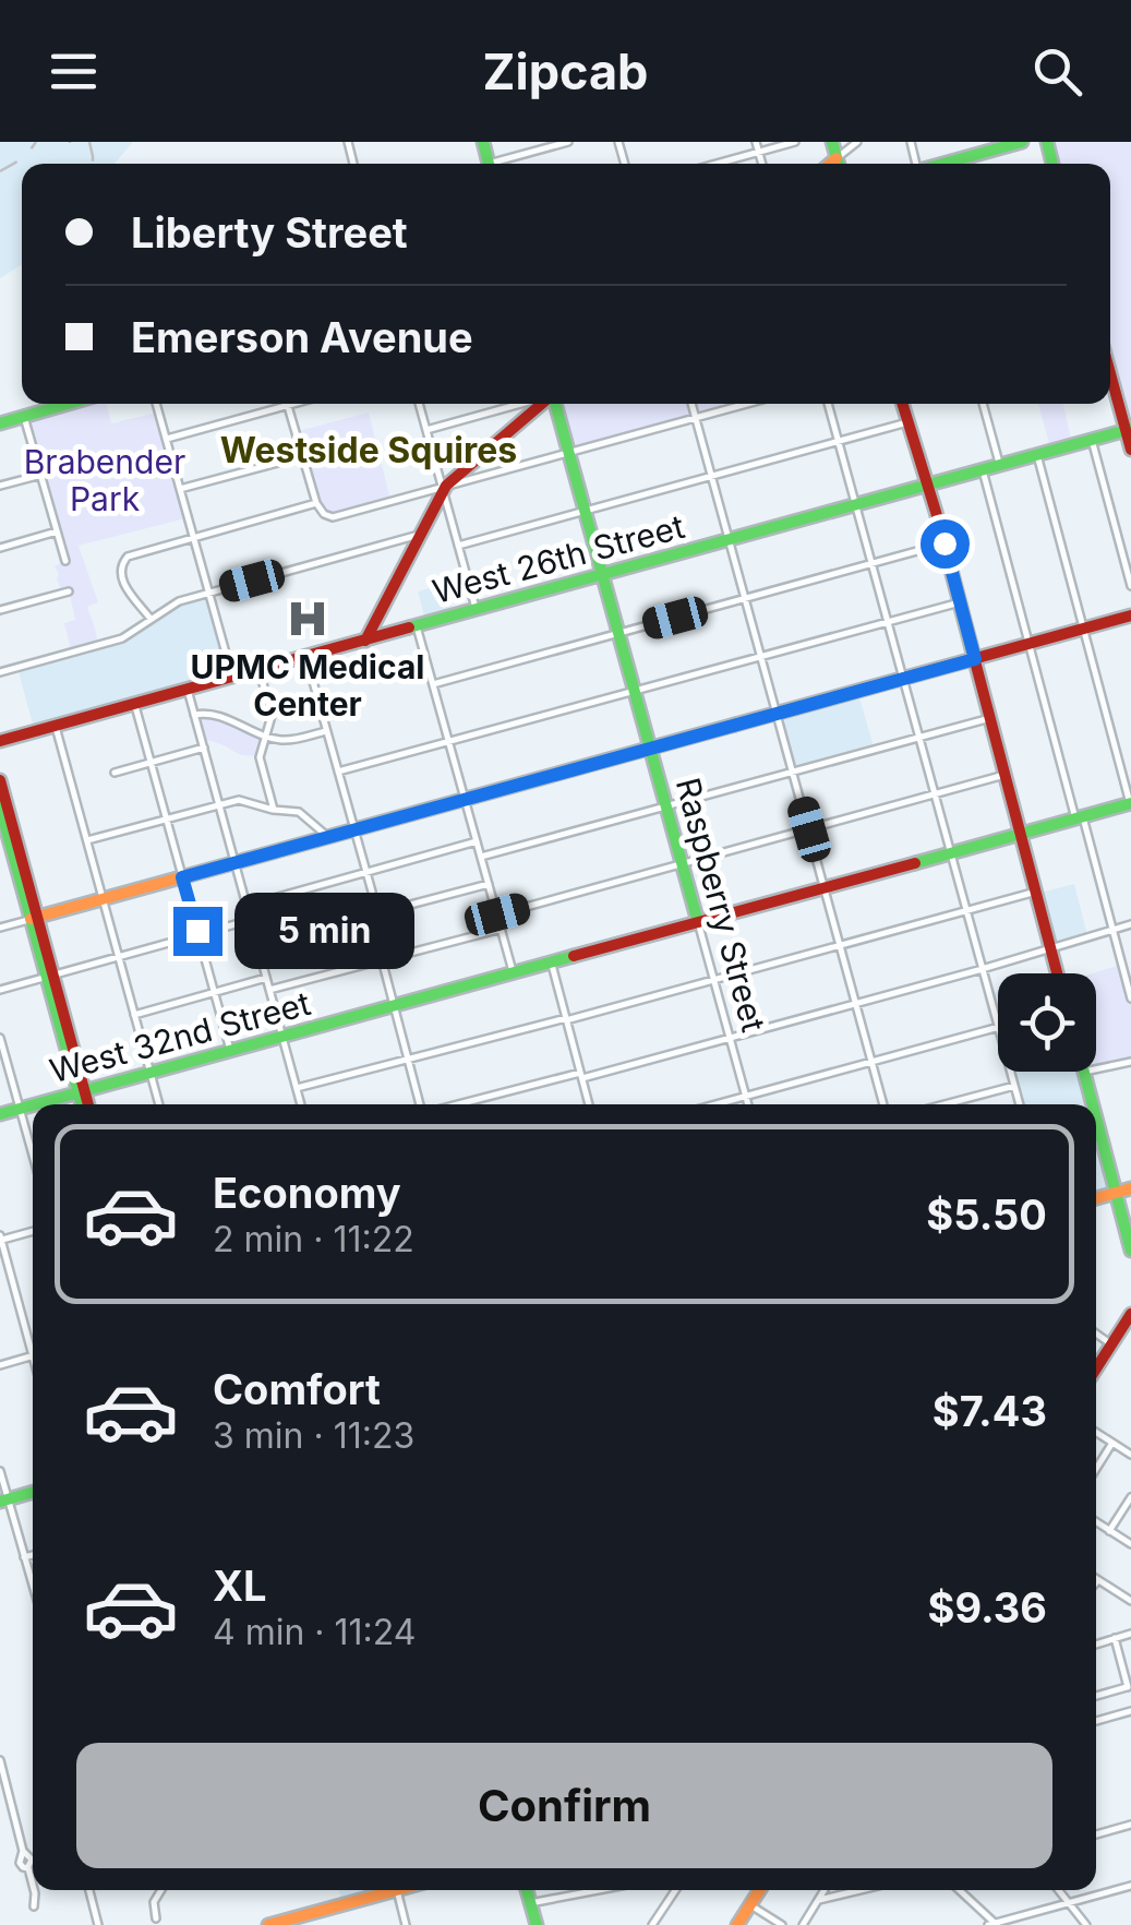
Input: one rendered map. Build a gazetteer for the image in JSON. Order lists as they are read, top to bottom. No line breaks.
{"streets":{"street":["West 26th Street","Raspberry Street","West 32nd Street"]},"crossings":[["West 26th Street","Raspberry Street"],["Raspberry Street","West 32nd Street"]],"districts":["Westside Squires"],"parks":["Brabender Park"],"places":{"hospital":["UPMC Medical Center"]},"page":{"header":"Zipcab","banner":["Liberty Street","Emerson Avenue"],"bubble":"5 min","list":[{"name":"Economy","note":"2 min · 11:22","value":"$5.50"},{"name":"Comfort","note":"3 min · 11:23","value":"$7.43"},{"name":"XL","note":"4 min · 11:24","value":"$9.36"}],"buttons":"Confirm"}}
